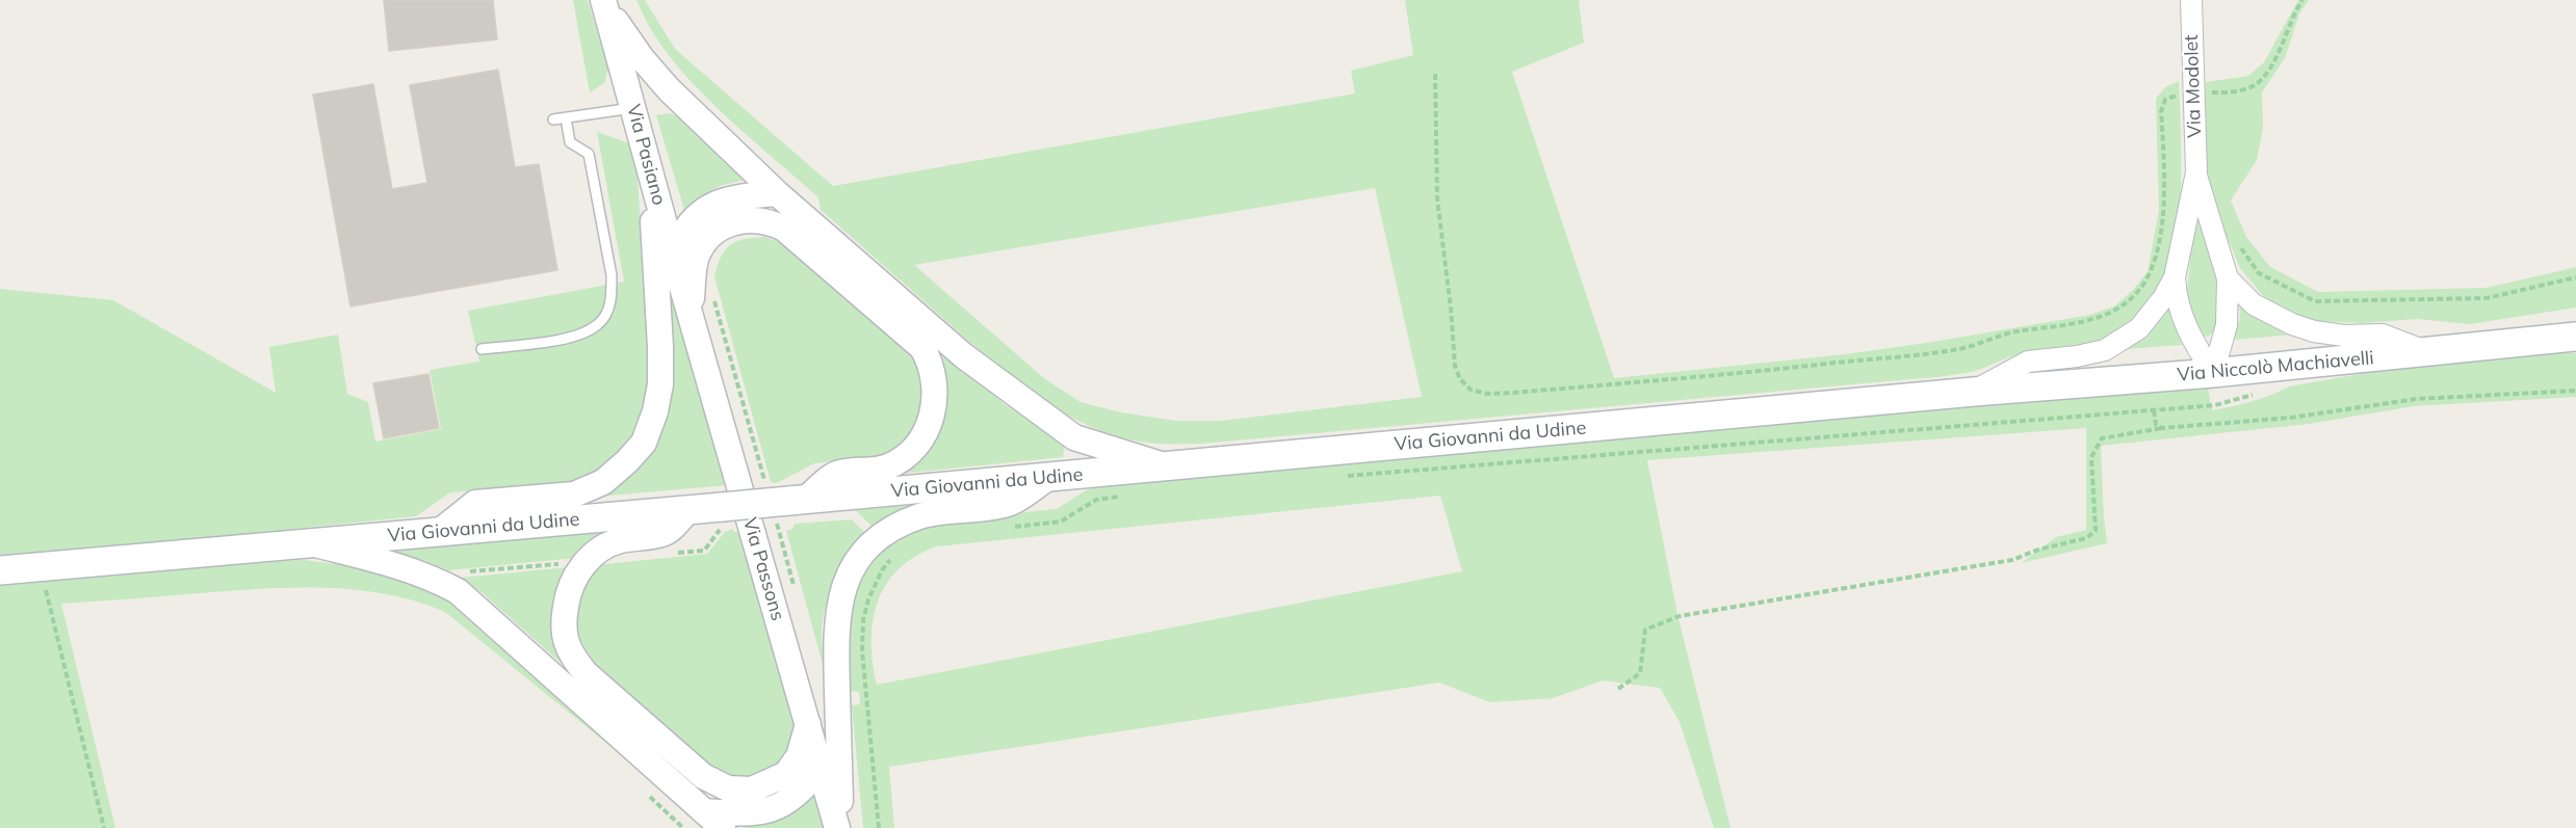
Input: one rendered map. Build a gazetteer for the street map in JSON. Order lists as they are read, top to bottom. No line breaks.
{"streets":{"main road":["Via Niccolò Machiavelli","Via Giovanni da Udine"],"street":["Via Modolet","Via Pasiano","Via Passons"]},"crossings":[["Via Modolet","Via Niccolò Machiavelli"],["Via Modolet","Via Giovanni da Udine"],["Via Pasiano","Via Passons"],["Via Niccolò Machiavelli","Via Giovanni da Udine"]]}
